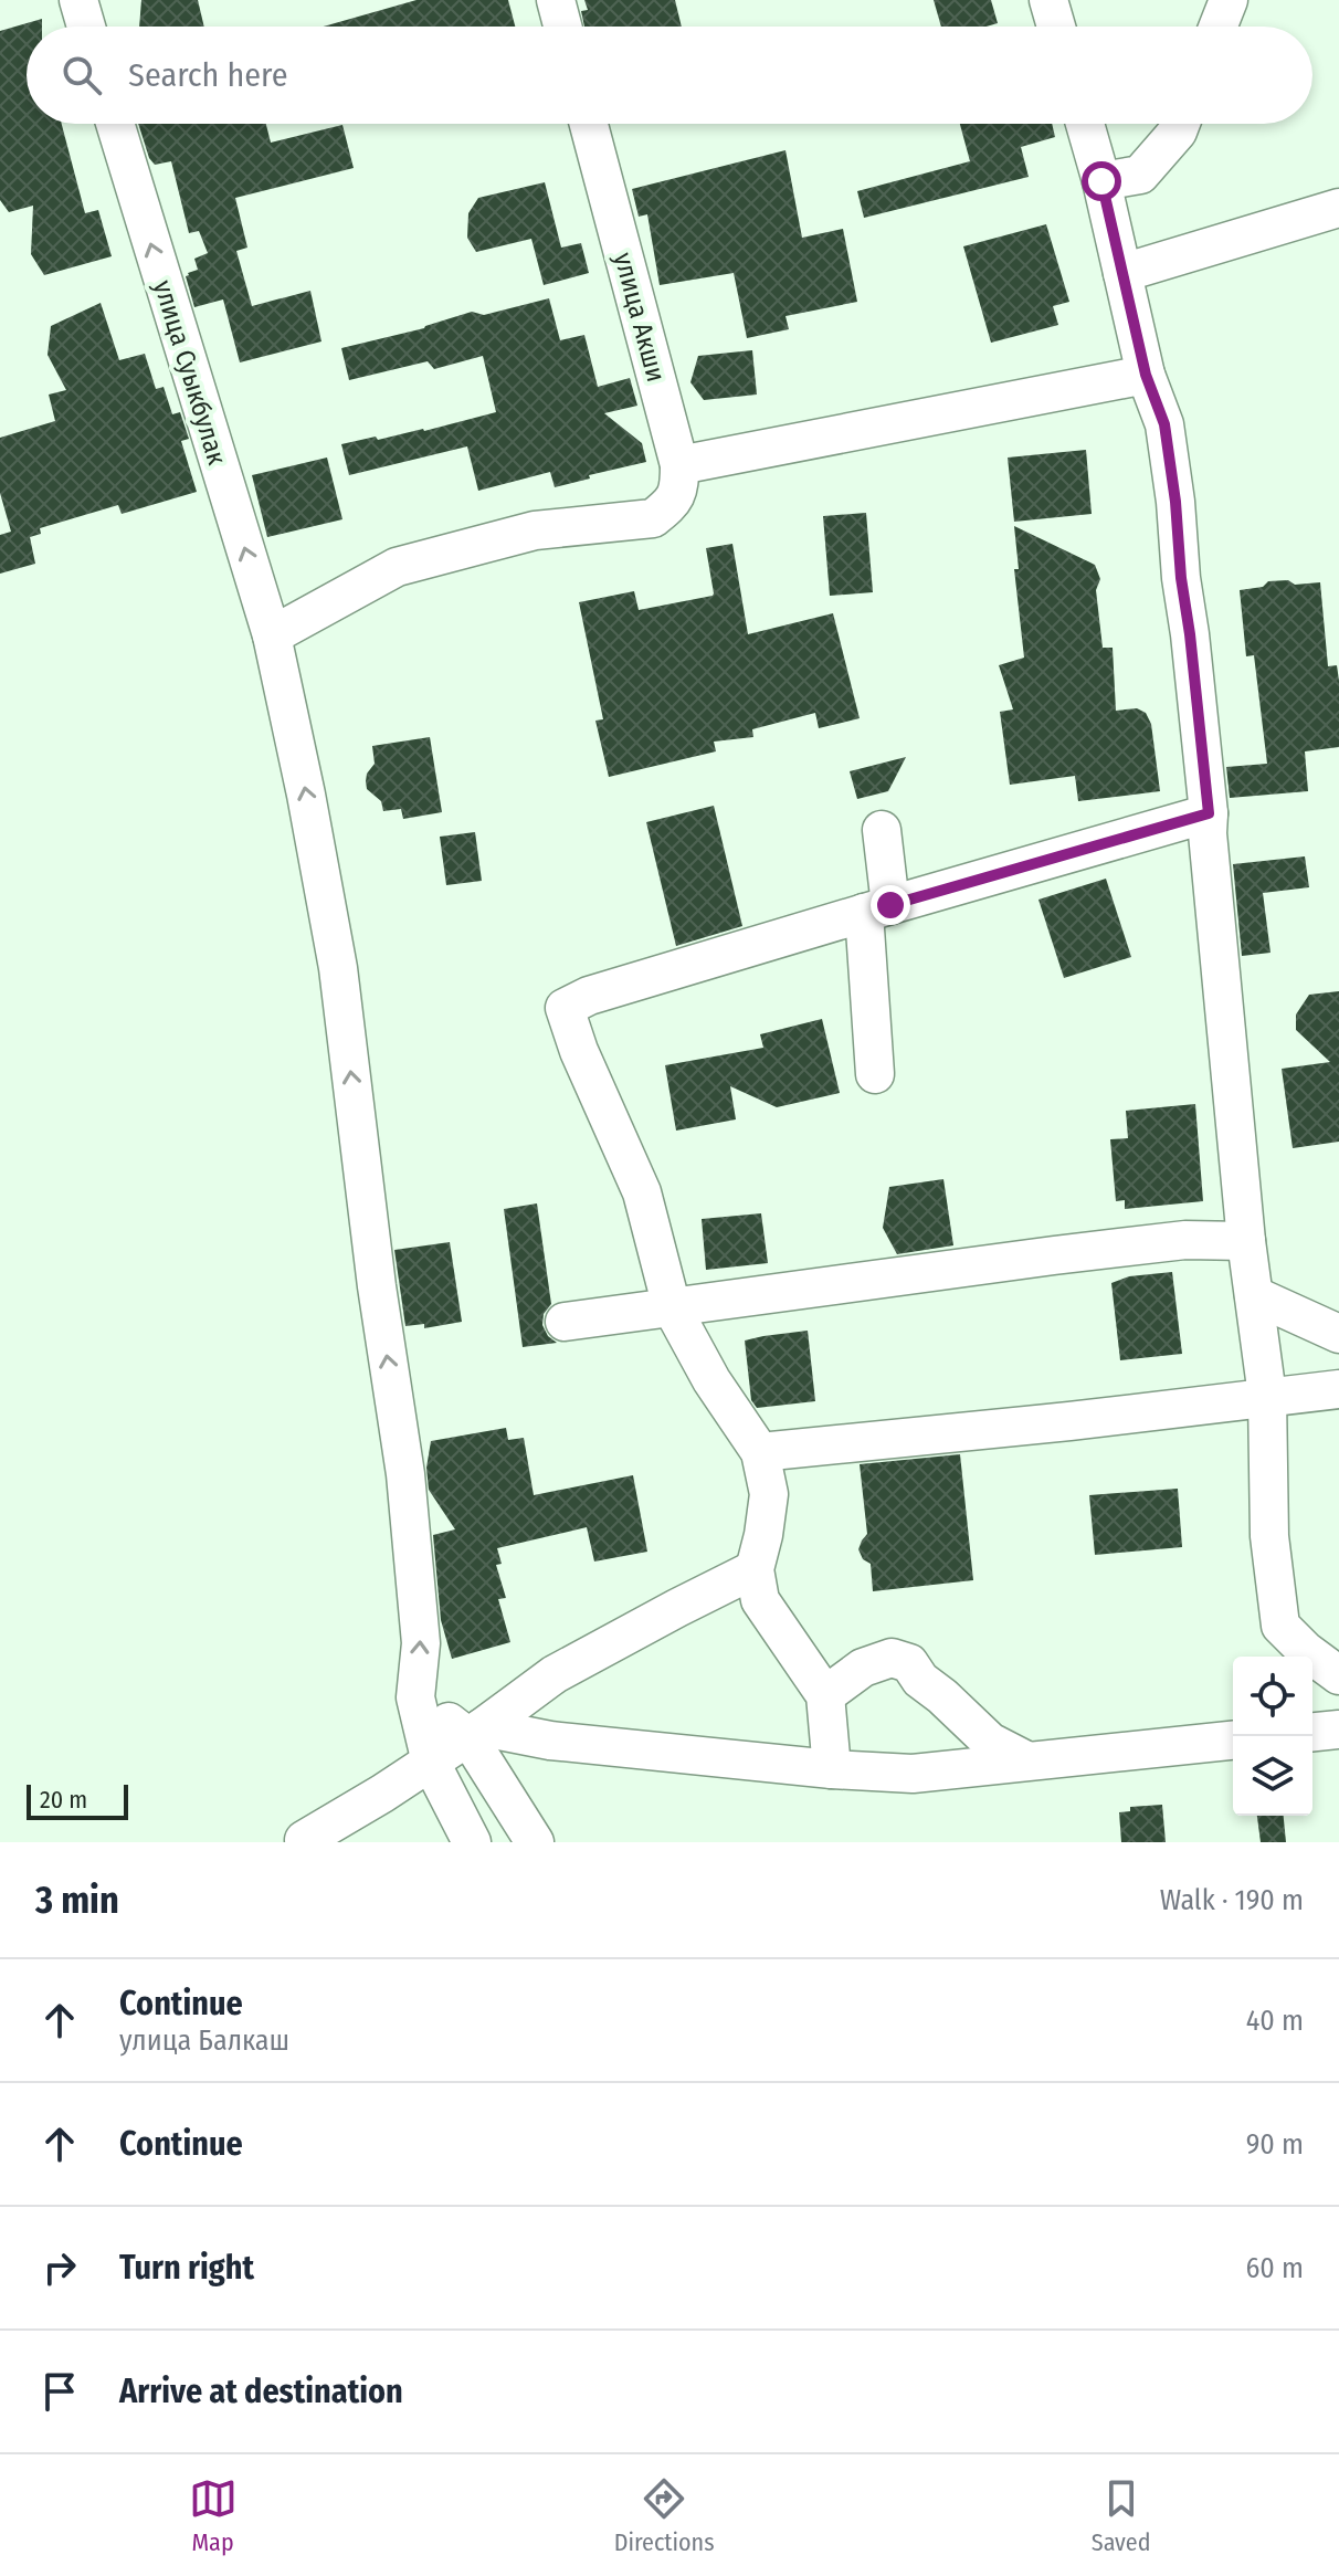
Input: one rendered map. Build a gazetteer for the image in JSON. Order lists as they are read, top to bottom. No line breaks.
{"streets":{"street":["улица Акши","улица Суыкбулак"]},"one_way":["улица Суыкбулак"],"scale_bar":"20 m","page":{"search":"Search here","scale":"20 m","heading":["3 min","Walk · 190 m"],"list":[["Continue","улица Балкаш","40 m"],["Continue","90 m"],["Turn right","60 m"],"Arrive at destination"],"nav":["Map","Directions","Saved"]}}
